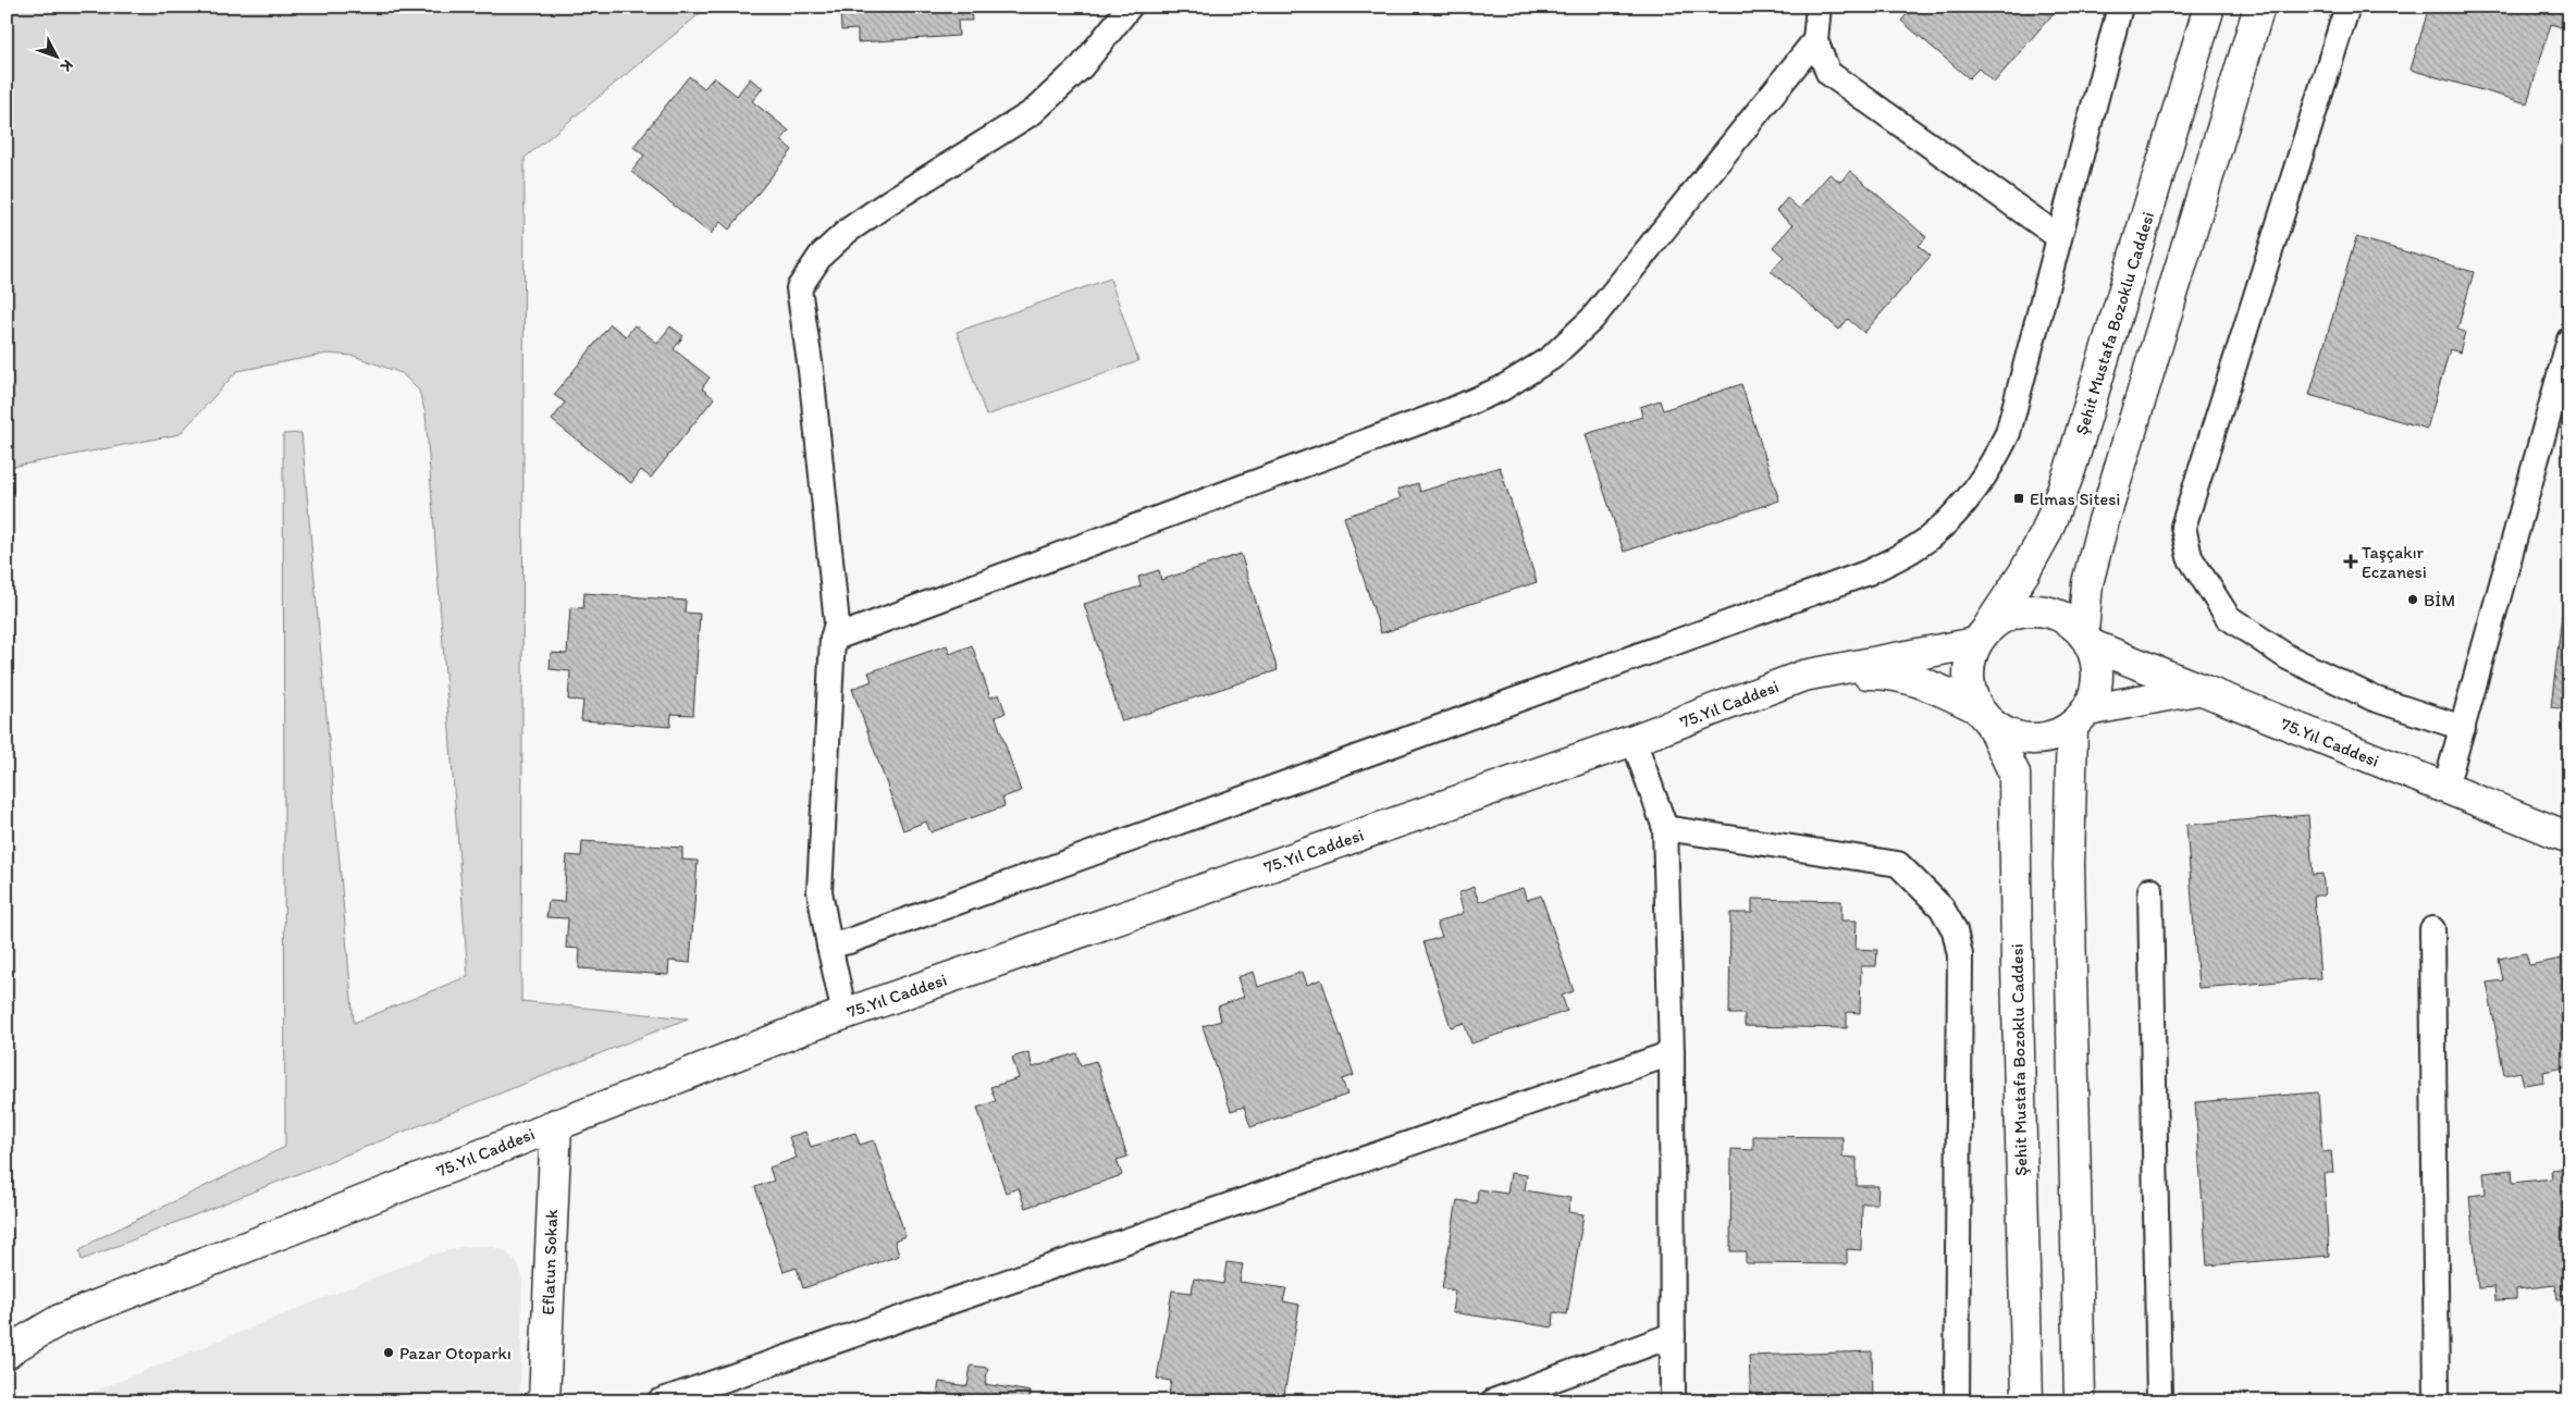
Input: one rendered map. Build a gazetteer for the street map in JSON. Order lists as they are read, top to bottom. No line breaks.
{"streets":{"street":["Şehit Mustafa Bozoklu Caddesi","75.Yıl Caddesi","Eflatun Sokak"]},"crossings":[["Şehit Mustafa Bozoklu Caddesi","75.Yıl Caddesi"],["75.Yıl Caddesi","Eflatun Sokak"]],"places":{"transit":["Elmas Sitesi"],"health":["Taşçakır Eczanesi"],"other":["BİM","Pazar Otoparkı"]},"north":"bottom right"}
